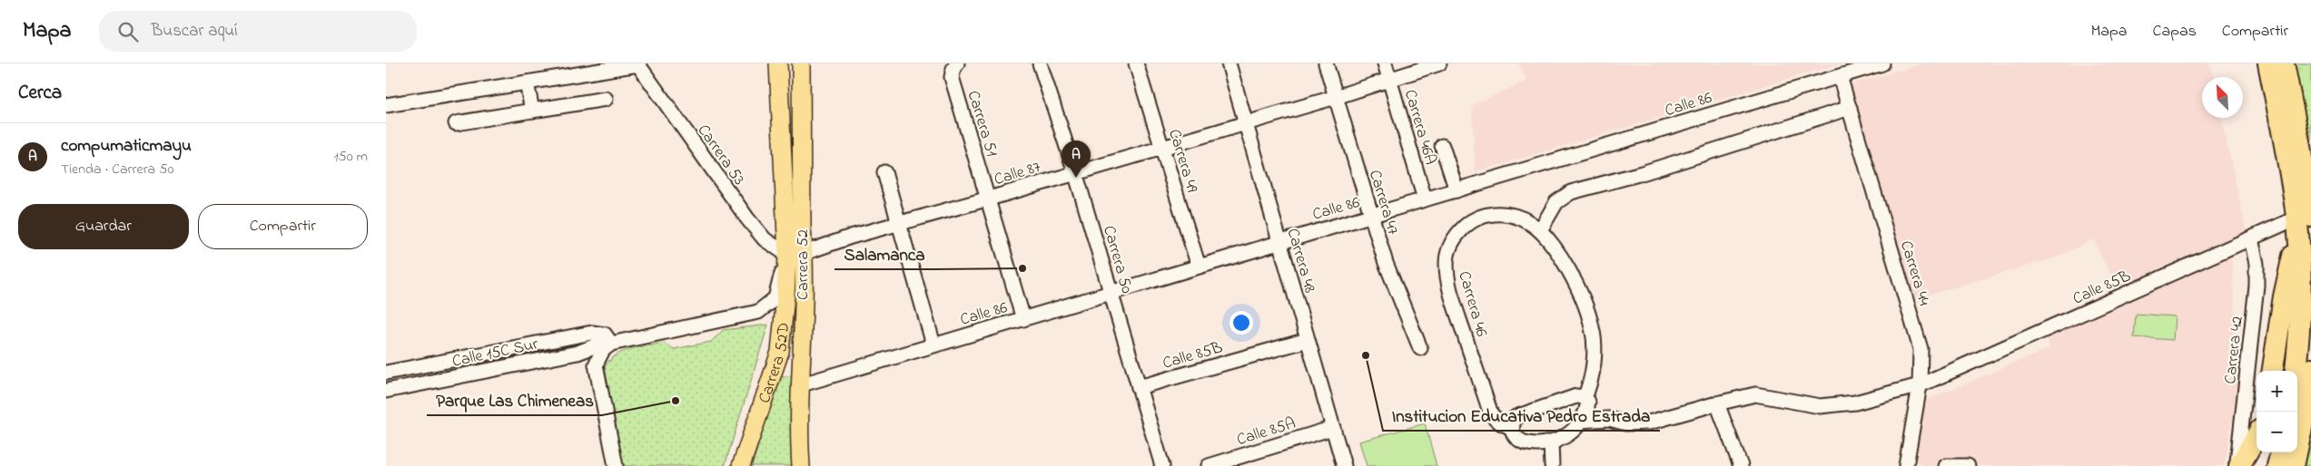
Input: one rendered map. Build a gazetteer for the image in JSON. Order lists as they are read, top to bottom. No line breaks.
{"streets":{"main road":["Carrera 52","Carrera 52D"],"street":["Calle 86","Carrera 51","Carrera 46A","Carrera 53","Carrera 49","Calle 87","Carrera 47","Carrera 50","Carrera 48","Carrera 44","Calle 85B","Carrera 46","Carrera 42","Calle 15C Sur","Calle 85A"]},"crossings":[["Calle 86","Carrera 51"],["Calle 86","Carrera 46A"],["Calle 86","Carrera 49"],["Calle 86","Carrera 47"],["Calle 86","Carrera 50"],["Calle 86","Carrera 48"],["Calle 86","Carrera 52"],["Calle 86","Carrera 44"],["Carrera 51","Calle 87"],["Carrera 46A","Calle 87"],["Carrera 53","Calle 87"],["Carrera 53","Carrera 52"],["Carrera 53","Calle 15C Sur"],["Carrera 53","Carrera 52D"],["Carrera 49","Calle 87"],["Calle 87","Carrera 47"],["Calle 87","Carrera 50"],["Calle 87","Carrera 48"],["Calle 87","Carrera 52"],["Calle 87","Calle 15C Sur"],["Calle 87","Carrera 52D"],["Carrera 50","Calle 85B"],["Carrera 48","Calle 85B"],["Carrera 48","Calle 85A"],["Carrera 52","Calle 15C Sur"],["Carrera 52","Carrera 52D"],["Carrera 44","Calle 85B"],["Calle 85B","Carrera 42"],["Calle 15C Sur","Carrera 52D"]],"places":["Salamanca","Institucion Educativa Pedro Estrada","Parque Las Chimeneas"],"north":"top left","page":{"header":"Mapa","search":"Buscar aquí","nav":["Mapa","Capas","Compartir"],"heading":"Cerca","list":[{"mark":"A","name":"compumaticmayu","note":"Tienda · Carrera 50","value":"150 m"}],"pins":"A","buttons":["Guardar","Compartir"],"map_buttons":["+","−"]}}
